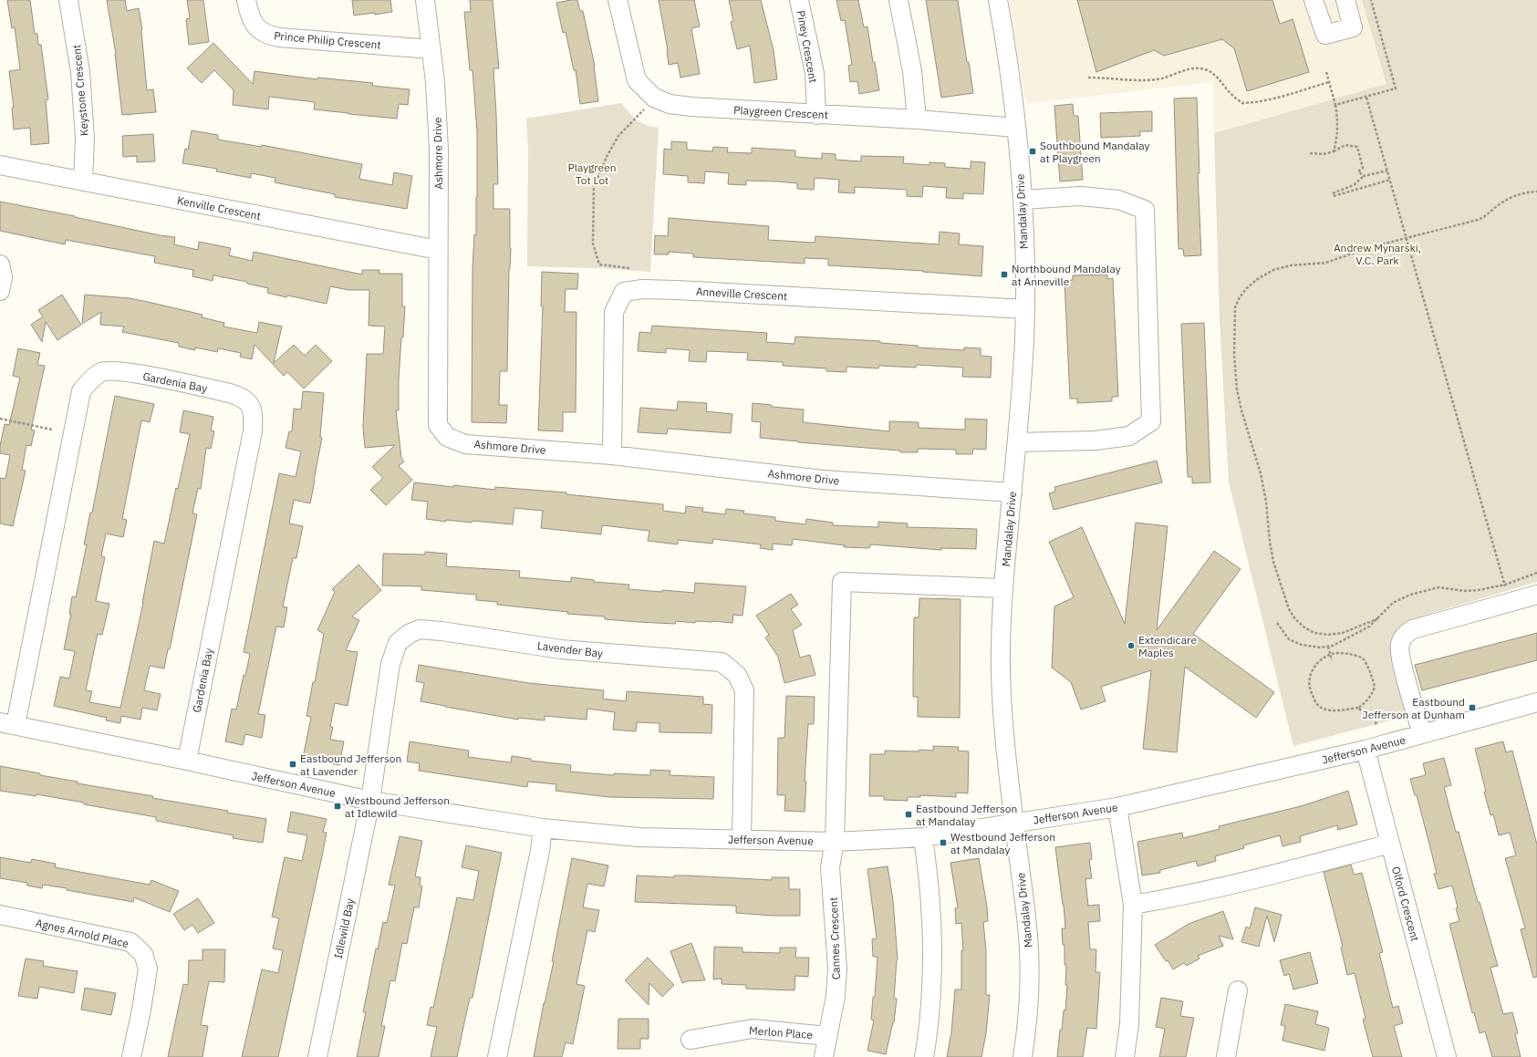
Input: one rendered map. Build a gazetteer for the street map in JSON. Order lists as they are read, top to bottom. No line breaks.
{"streets":{"street":["Prince Philip Crescent","Piney Crescent","Keystone Crescent","Playgreen Crescent","Ashmore Drive","Kenville Crescent","Mandalay Drive","Anneville Crescent","Gardenia Bay","Lavender Bay","Jefferson Avenue","Olford Crescent","Idlewild Bay","Agnes Arnold Place","Cannes Crescent","Merlon Place"]},"crossings":[["Prince Philip Crescent","Ashmore Drive"],["Piney Crescent","Playgreen Crescent"],["Keystone Crescent","Kenville Crescent"],["Playgreen Crescent","Mandalay Drive"],["Ashmore Drive","Kenville Crescent"],["Ashmore Drive","Mandalay Drive"],["Ashmore Drive","Anneville Crescent"],["Mandalay Drive","Anneville Crescent"],["Mandalay Drive","Jefferson Avenue"],["Mandalay Drive","Cannes Crescent"],["Gardenia Bay","Jefferson Avenue"],["Lavender Bay","Jefferson Avenue"],["Lavender Bay","Idlewild Bay"],["Jefferson Avenue","Olford Crescent"],["Jefferson Avenue","Idlewild Bay"],["Jefferson Avenue","Cannes Crescent"],["Cannes Crescent","Merlon Place"]],"parks":["Playgreen Tot Lot","Andrew Mynarski, V.C. Park"],"places":{"transit":["Southbound Mandalay at Playgreen","Northbound Mandalay at Anneville","Eastbound Jefferson at Dunham","Eastbound Jefferson at Lavender","Westbound Jefferson at Idlewild","Eastbound Jefferson at Mandalay","Westbound Jefferson at Mandalay"],"other":["Extendicare Maples"]}}
